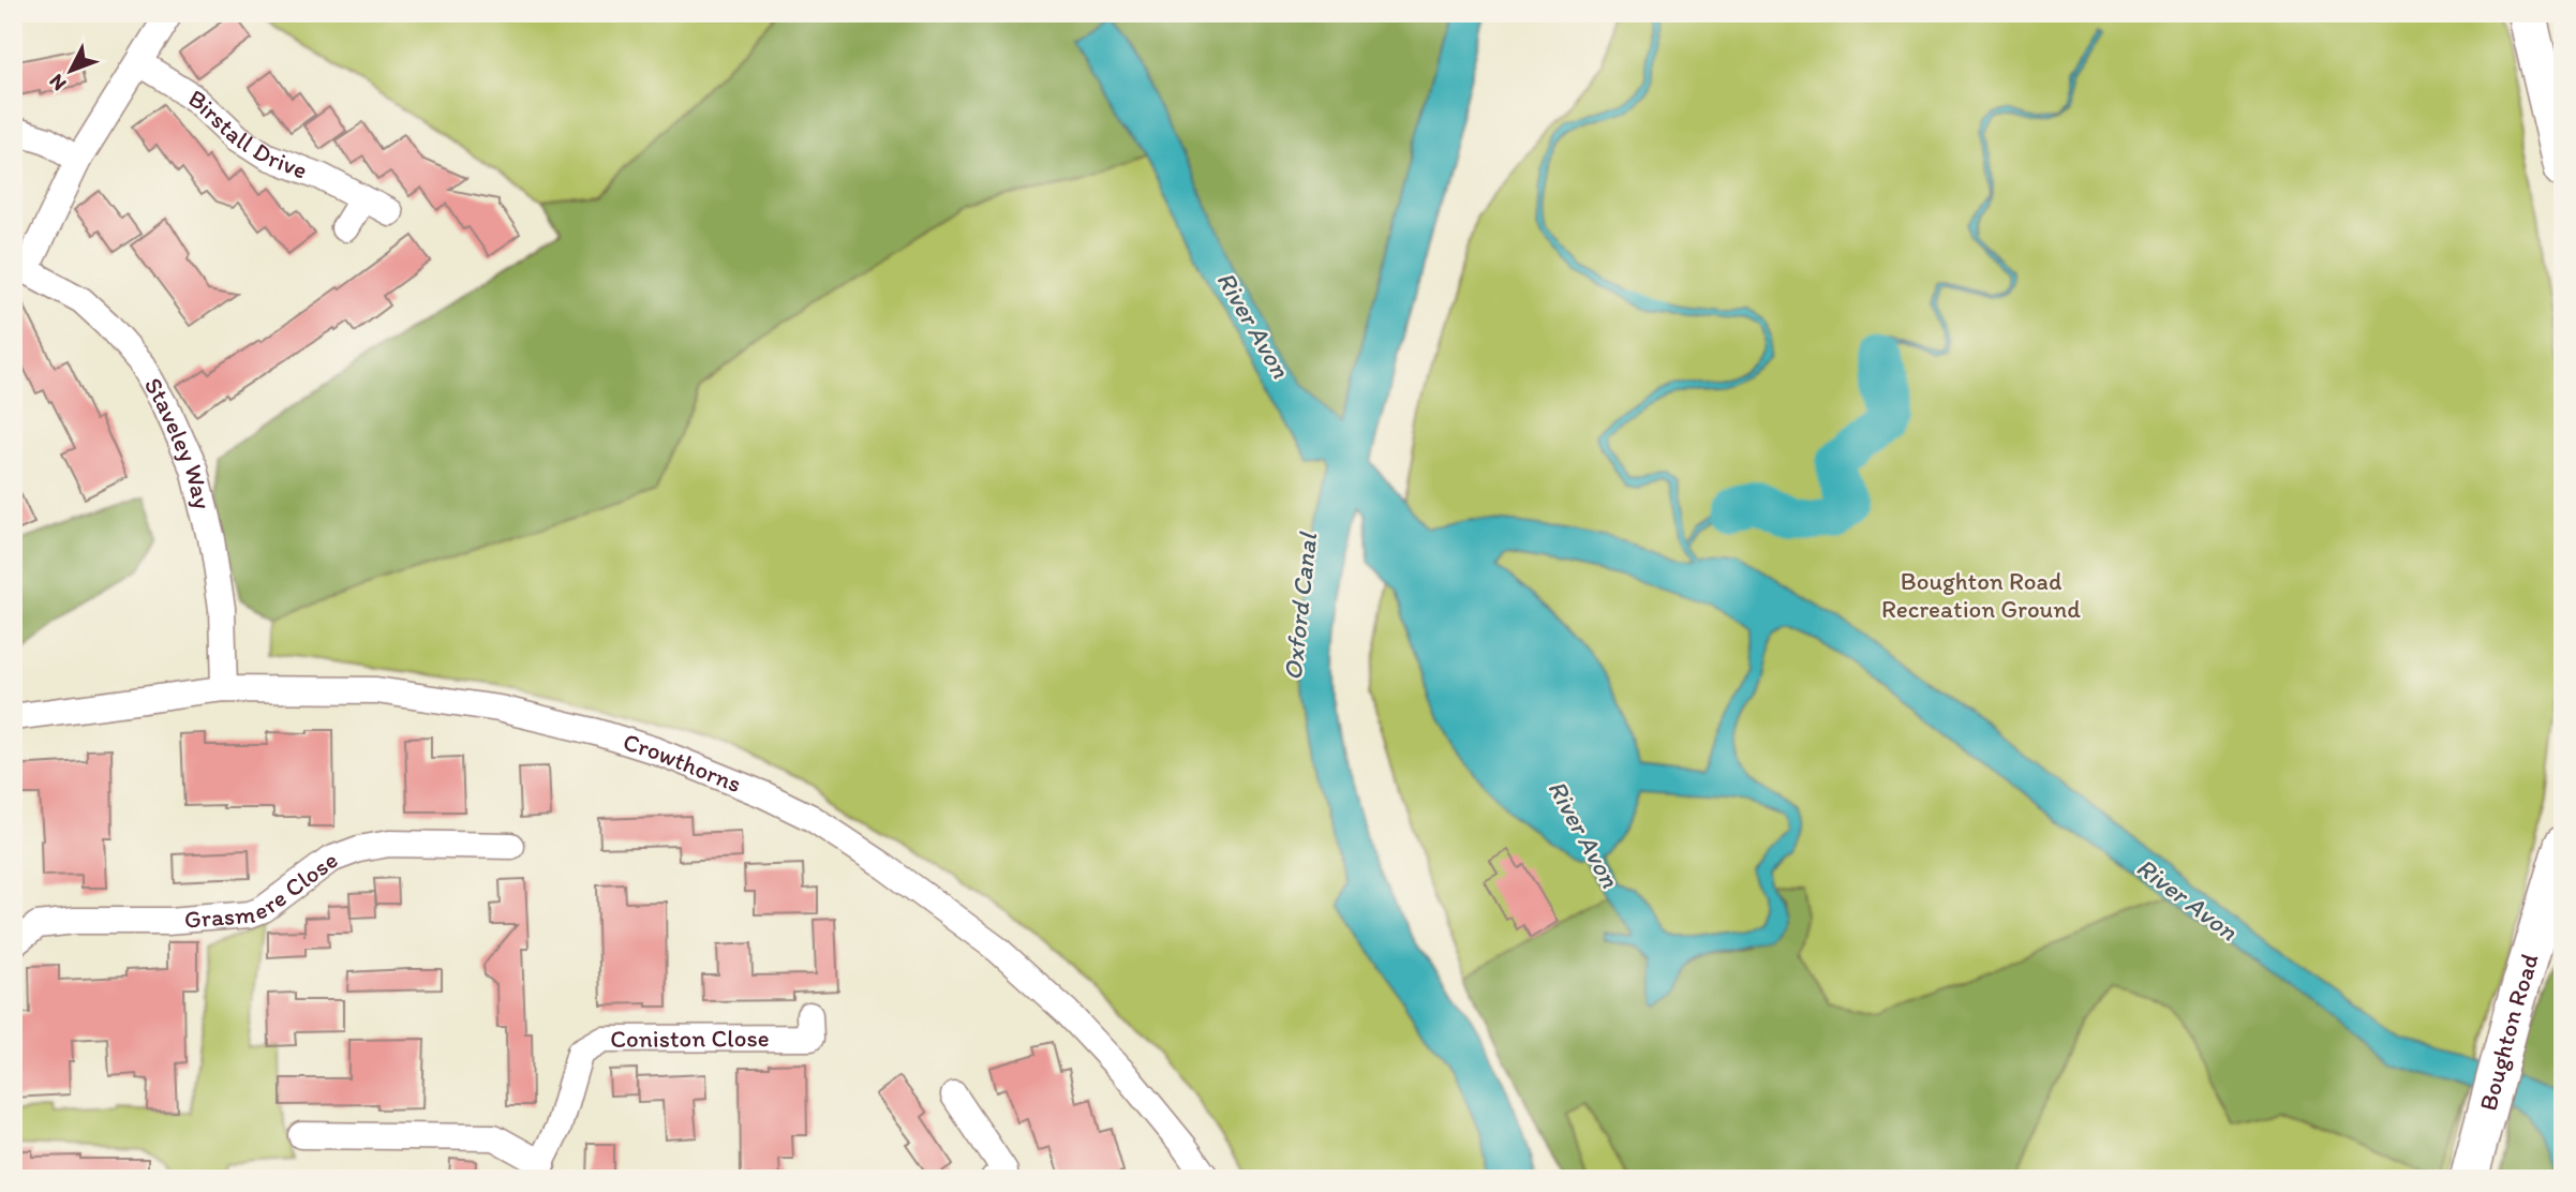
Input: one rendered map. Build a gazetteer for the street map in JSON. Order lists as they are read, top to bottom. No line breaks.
{"streets":{"street":["Birstall Drive","Staveley Way","Crowthorns","Grasmere Close","Boughton Road","Coniston Close"]},"crossings":[["Staveley Way","Crowthorns"]],"water":["River Avon","Oxford Canal"],"parks":["Boughton Road Recreation Ground"],"north":"bottom left"}
